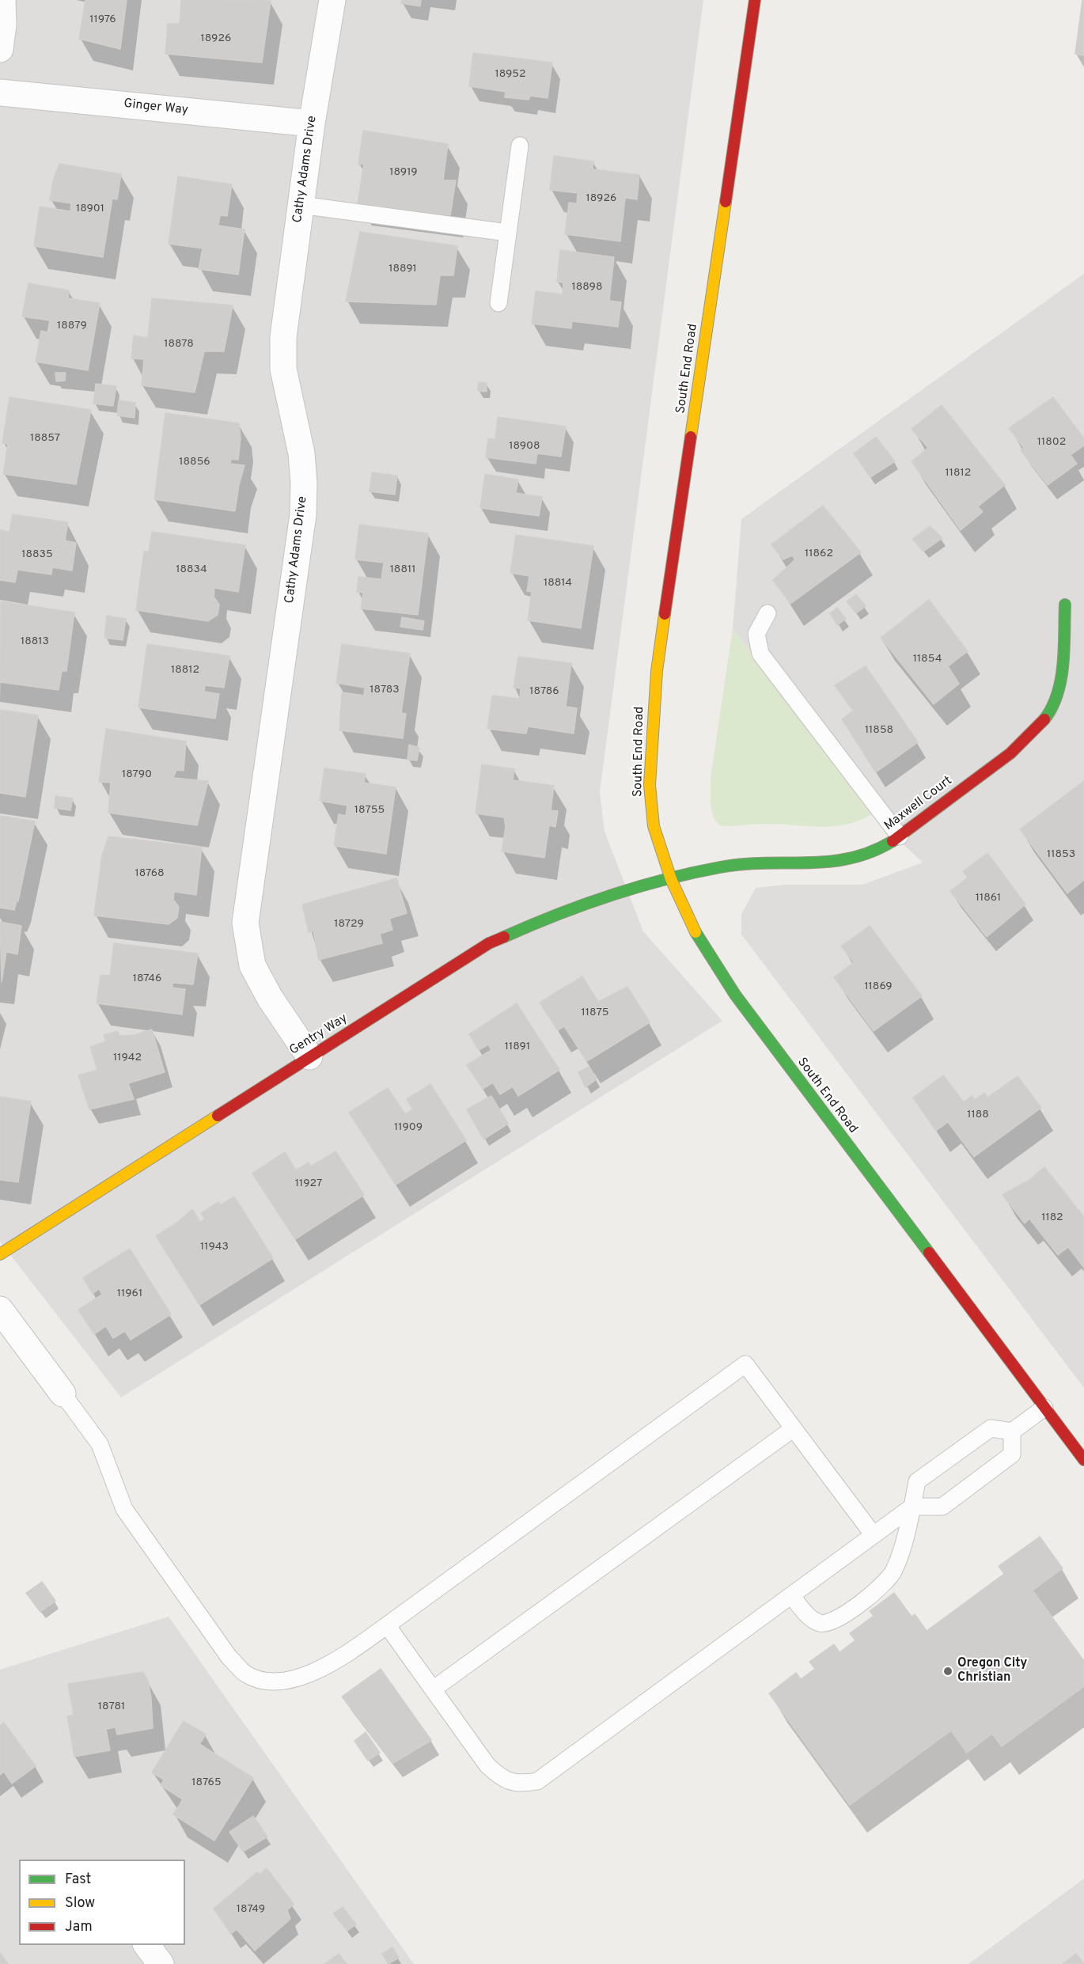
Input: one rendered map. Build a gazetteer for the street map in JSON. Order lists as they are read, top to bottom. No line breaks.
{"streets":{"main road":["South End Road","Maxwell Court","Gentry Way"],"street":["Ginger Way","Cathy Adams Drive"]},"crossings":[["Ginger Way","Cathy Adams Drive"],["Cathy Adams Drive","Gentry Way"],["South End Road","Maxwell Court"],["South End Road","Gentry Way"],["Maxwell Court","Gentry Way"]],"places":["Oregon City Christian"],"house_numbers":["11976","18926","18952","18919","18926","18901","18891","18898","18879","18878","18857","11802","18908","18856","11812","11862","18835","18834","18811","18814","18813","11854","18812","18783","18786","11858","18790","18755","11853","18768","11861","18729","18746","11869","11875","11891","11942","1188","11909","11927","1182","11943","11961","18781","18765","18749"],"legend":["Fast","Slow","Jam"]}
